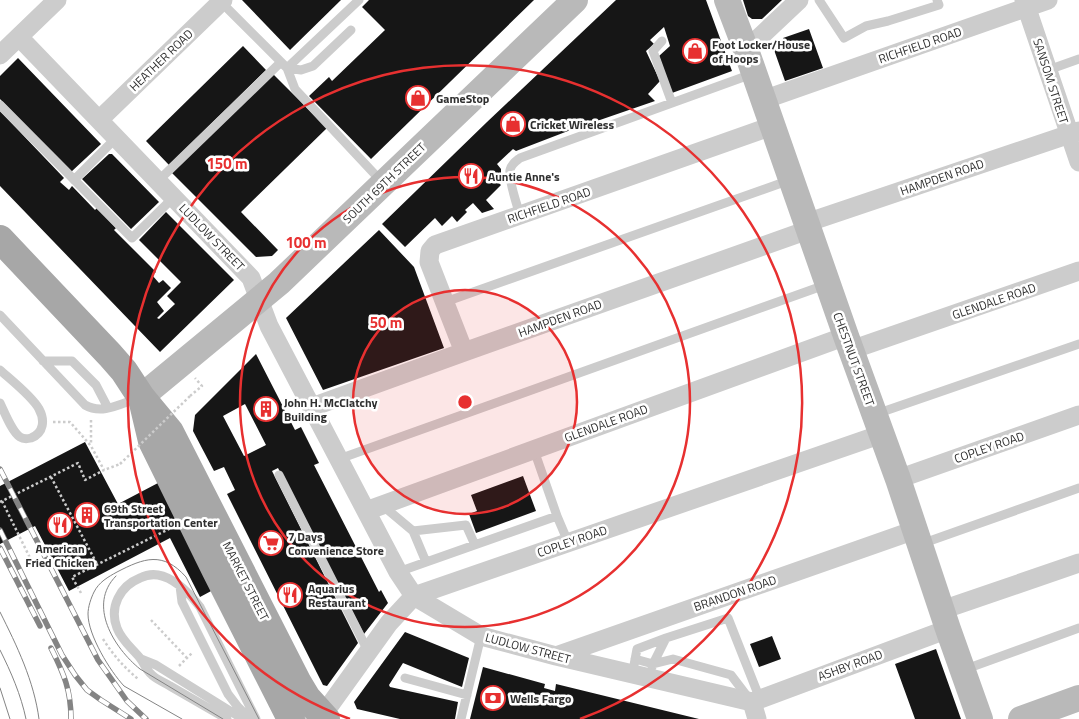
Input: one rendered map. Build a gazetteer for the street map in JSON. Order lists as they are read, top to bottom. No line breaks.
{"streets":{"main road":["MARKET STREET"],"street":["RICHFIELD ROAD","HEATHER ROAD","SANSOM STREET","HAMPDEN ROAD","SOUTH 69TH STREET","LUDLOW STREET","GLENDALE ROAD","CHESTNUT STREET","COPLEY ROAD","BRANDON ROAD","ASHBY ROAD"]},"crossings":[["RICHFIELD ROAD","SANSOM STREET"],["RICHFIELD ROAD","HAMPDEN ROAD"],["RICHFIELD ROAD","CHESTNUT STREET"],["HEATHER ROAD","LUDLOW STREET"],["SANSOM STREET","HAMPDEN ROAD"],["HAMPDEN ROAD","LUDLOW STREET"],["HAMPDEN ROAD","CHESTNUT STREET"],["SOUTH 69TH STREET","LUDLOW STREET"],["SOUTH 69TH STREET","MARKET STREET"],["LUDLOW STREET","GLENDALE ROAD"],["LUDLOW STREET","COPLEY ROAD"],["LUDLOW STREET","BRANDON ROAD"],["LUDLOW STREET","ASHBY ROAD"],["GLENDALE ROAD","CHESTNUT STREET"],["CHESTNUT STREET","COPLEY ROAD"],["CHESTNUT STREET","BRANDON ROAD"],["CHESTNUT STREET","ASHBY ROAD"],["COPLEY ROAD","MARKET STREET"]],"places":{"shop":["Foot Locker/House of Hoops","GameStop","Cricket Wireless"],"restaurant":["Auntie Anne's","American Fried Chicken","Aquarius Restaurant"],"building":["John H. McClatchy Building","69th Street Transportation Center"],"supermarket":["7 Days Convenience Store"],"bank":["Wells Fargo"]},"rings":["150 m","100 m","50 m"]}
